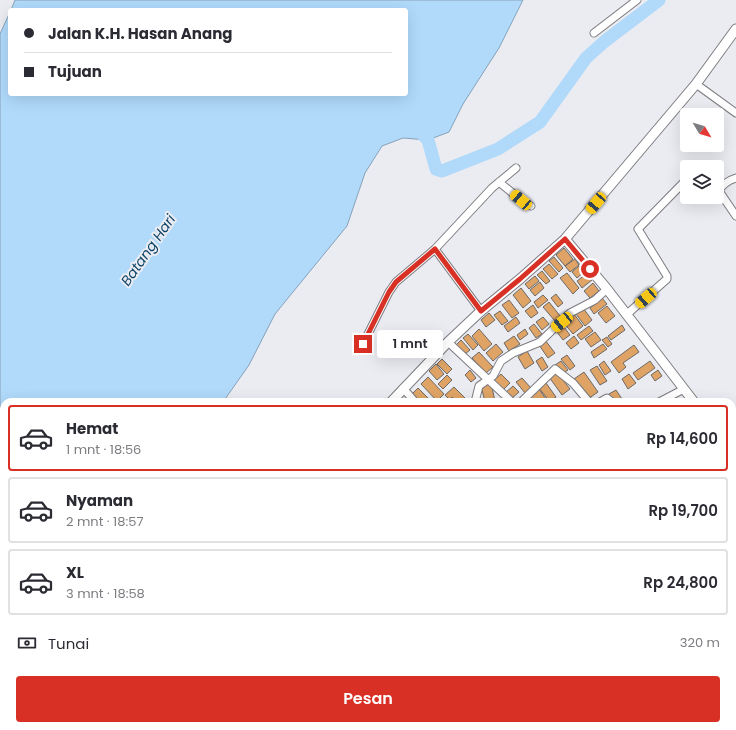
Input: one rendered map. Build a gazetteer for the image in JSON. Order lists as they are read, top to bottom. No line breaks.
{"water":["Batang Hari"],"north":"bottom right","page":{"banner":["Jalan K.H. Hasan Anang","Tujuan"],"bubble":"1 mnt","list":[{"name":"Hemat","note":"1 mnt · 18:56","value":"Rp 14,600"},{"name":"Nyaman","note":"2 mnt · 18:57","value":"Rp 19,700"},{"name":"XL","note":"3 mnt · 18:58","value":"Rp 24,800"}],"pay":["Tunai","320 m"],"buttons":"Pesan"}}
